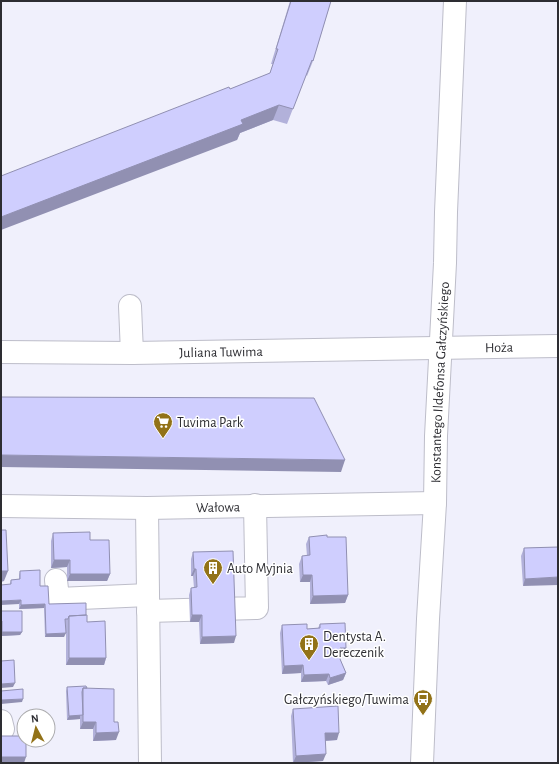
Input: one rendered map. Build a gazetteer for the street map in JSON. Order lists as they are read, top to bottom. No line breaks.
{"streets":{"street":["Hoża","Juliana Tuwima","Konstantego Ildefonsa Gałczyńskiego","Wałowa"]},"crossings":[["Hoża","Juliana Tuwima"],["Hoża","Konstantego Ildefonsa Gałczyńskiego"],["Juliana Tuwima","Konstantego Ildefonsa Gałczyńskiego"],["Konstantego Ildefonsa Gałczyńskiego","Wałowa"]],"places":{"supermarket":["Tuvima Park"],"building":["Auto Myjnia","Dentysta A. Dereczenik"],"bus stop":["Gałczyńskiego/Tuwima"]},"north":"top"}
